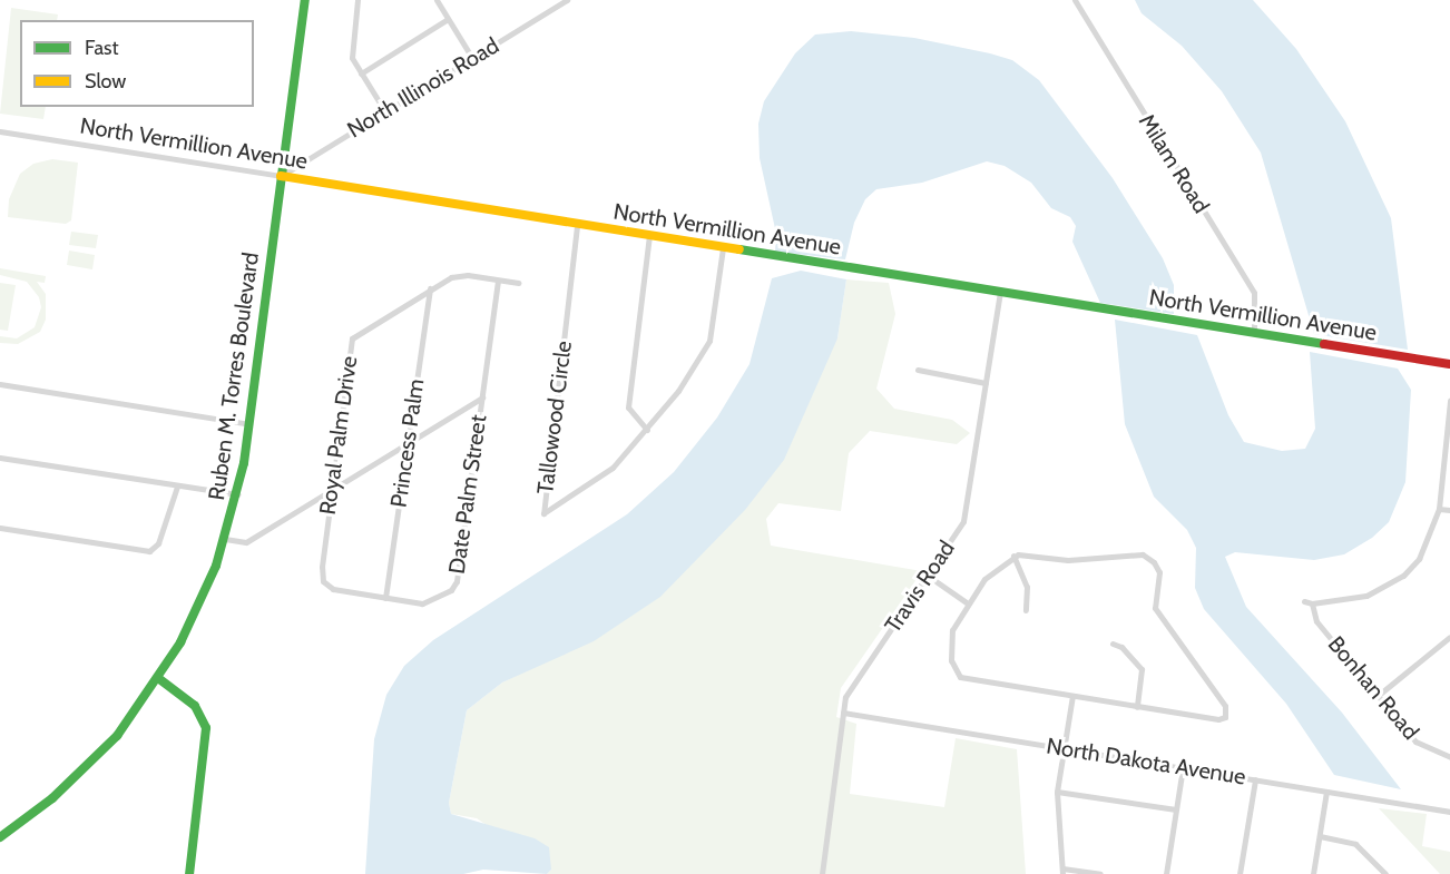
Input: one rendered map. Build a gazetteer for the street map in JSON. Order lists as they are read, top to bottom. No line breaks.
{"streets":{"street":["North Illinois Road","North Vermillion Avenue","Milam Road","Ruben M. Torres Boulevard","Tallowood Circle","Royal Palm Drive","Princess Palm","Date Palm Street","Travis Road","Bonhan Road","North Dakota Avenue"]},"crossings":[["North Illinois Road","North Vermillion Avenue"],["North Illinois Road","Ruben M. Torres Boulevard"],["North Vermillion Avenue","Milam Road"],["North Vermillion Avenue","Ruben M. Torres Boulevard"],["North Vermillion Avenue","Tallowood Circle"],["North Vermillion Avenue","Travis Road"],["Royal Palm Drive","Princess Palm"],["Royal Palm Drive","Date Palm Street"],["Travis Road","North Dakota Avenue"]],"legend":["Fast","Slow"]}
